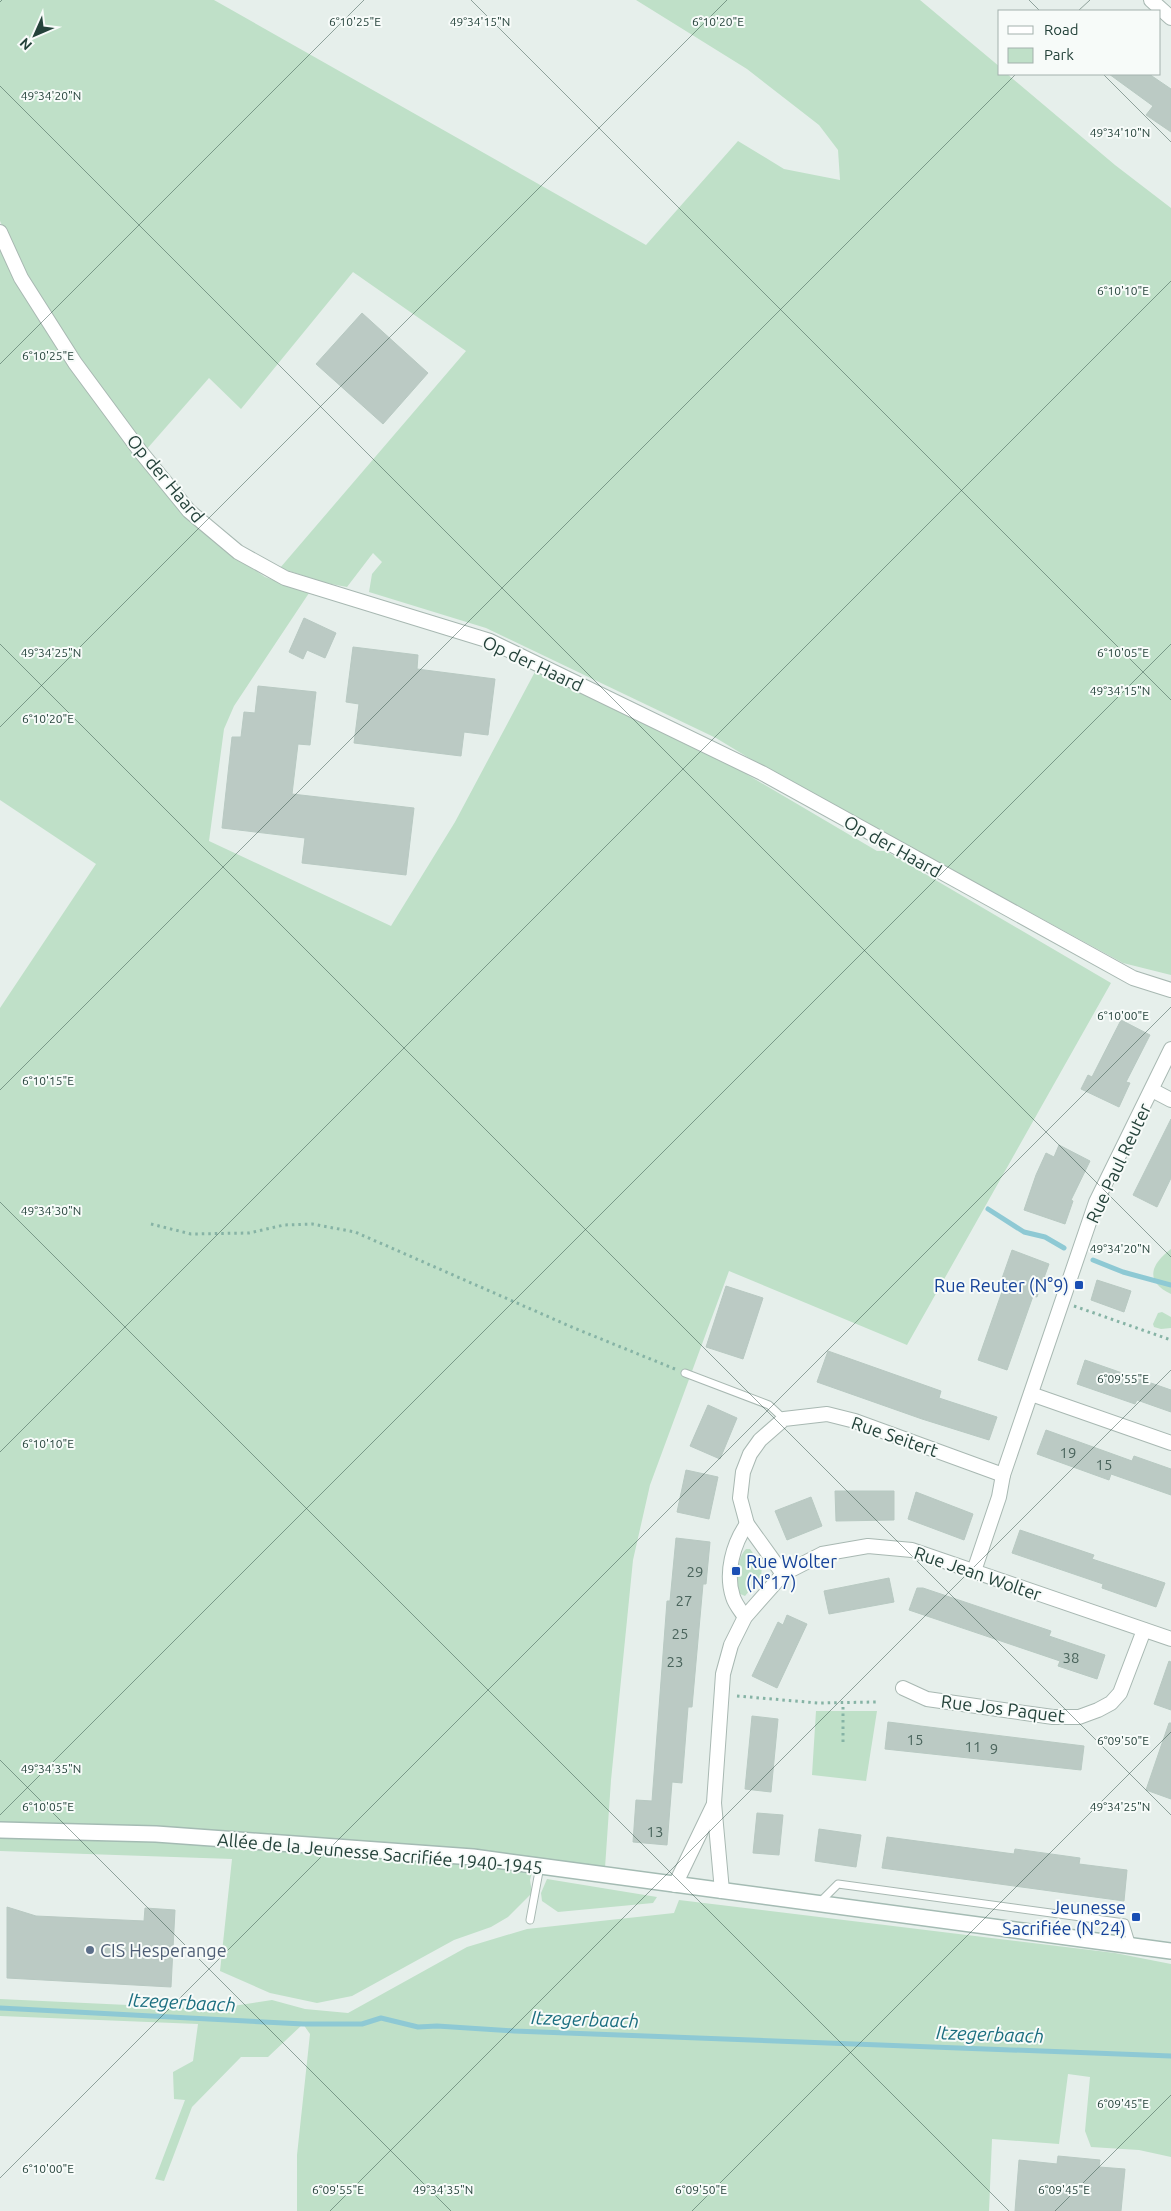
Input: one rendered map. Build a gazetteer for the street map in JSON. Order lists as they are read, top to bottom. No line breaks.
{"streets":{"main road":["Allée de la Jeunesse Sacrifiée 1940-1945"],"street":["Op der Haard","Rue Paul Reuter","Rue Seitert","Rue Jean Wolter","Rue Jos Paquet"]},"crossings":[["Rue Paul Reuter","Rue Seitert"],["Rue Paul Reuter","Rue Jean Wolter"],["Rue Jean Wolter","Rue Jos Paquet"],["Rue Jean Wolter","Allée de la Jeunesse Sacrifiée 1940-1945"]],"water":["Itzegerbaach"],"places":{"transit":["Rue Reuter (N°9)","Rue Wolter (N°17)","Jeunesse Sacrifiée (N°24)"],"other":["CIS Hesperange"]},"house_numbers":["19","15","29","27","25","38","23","15","11","9","13"],"legend":["Road","Park"],"north":"bottom left","coordinates":["6°10'25\"E","49°34'15\"N","6°10'20\"E","49°34'20\"N","49°34'10\"N","6°10'10\"E","49°34'25\"N","6°10'05\"E","6°10'00\"E","6°10'15\"E","49°34'30\"N","6°09'55\"E","6°09'50\"E","49°34'35\"N","6°09'45\"E"]}
